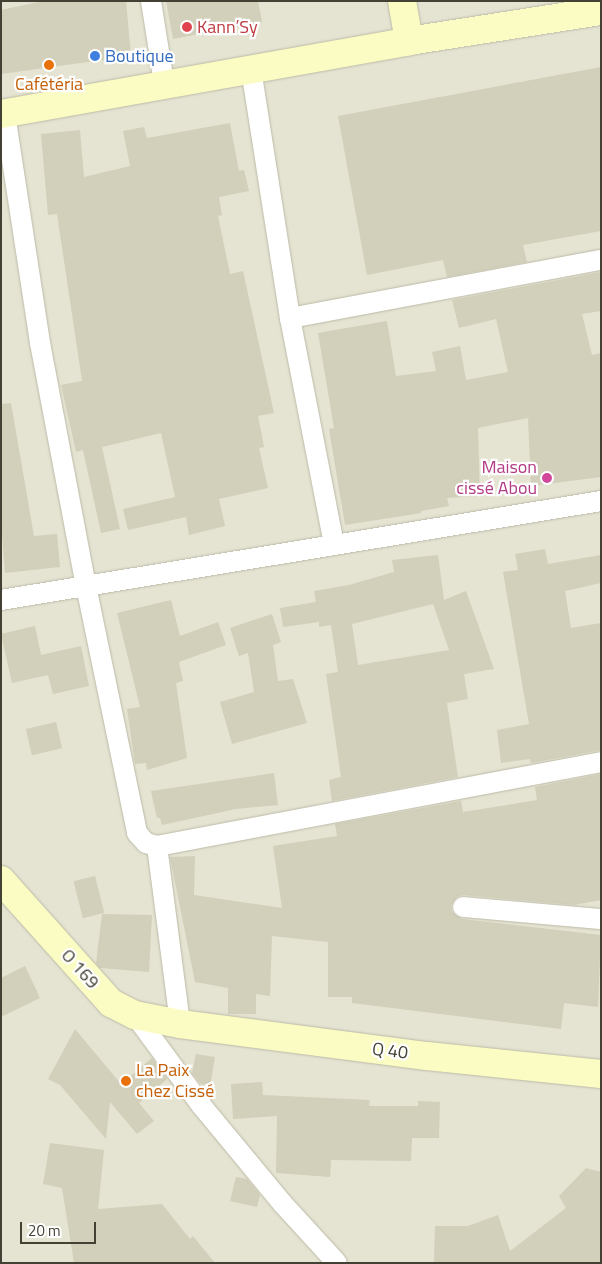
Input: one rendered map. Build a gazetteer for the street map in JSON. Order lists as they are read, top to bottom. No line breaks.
{"streets":{"street":["O 169","Q 40"]},"crossings":[["O 169","Q 40"]],"places":["Kann’Sy","Boutique","Cafétéria","Maison cissé Abou","La Paix chez Cissé"],"scale_bar":"20 m"}
